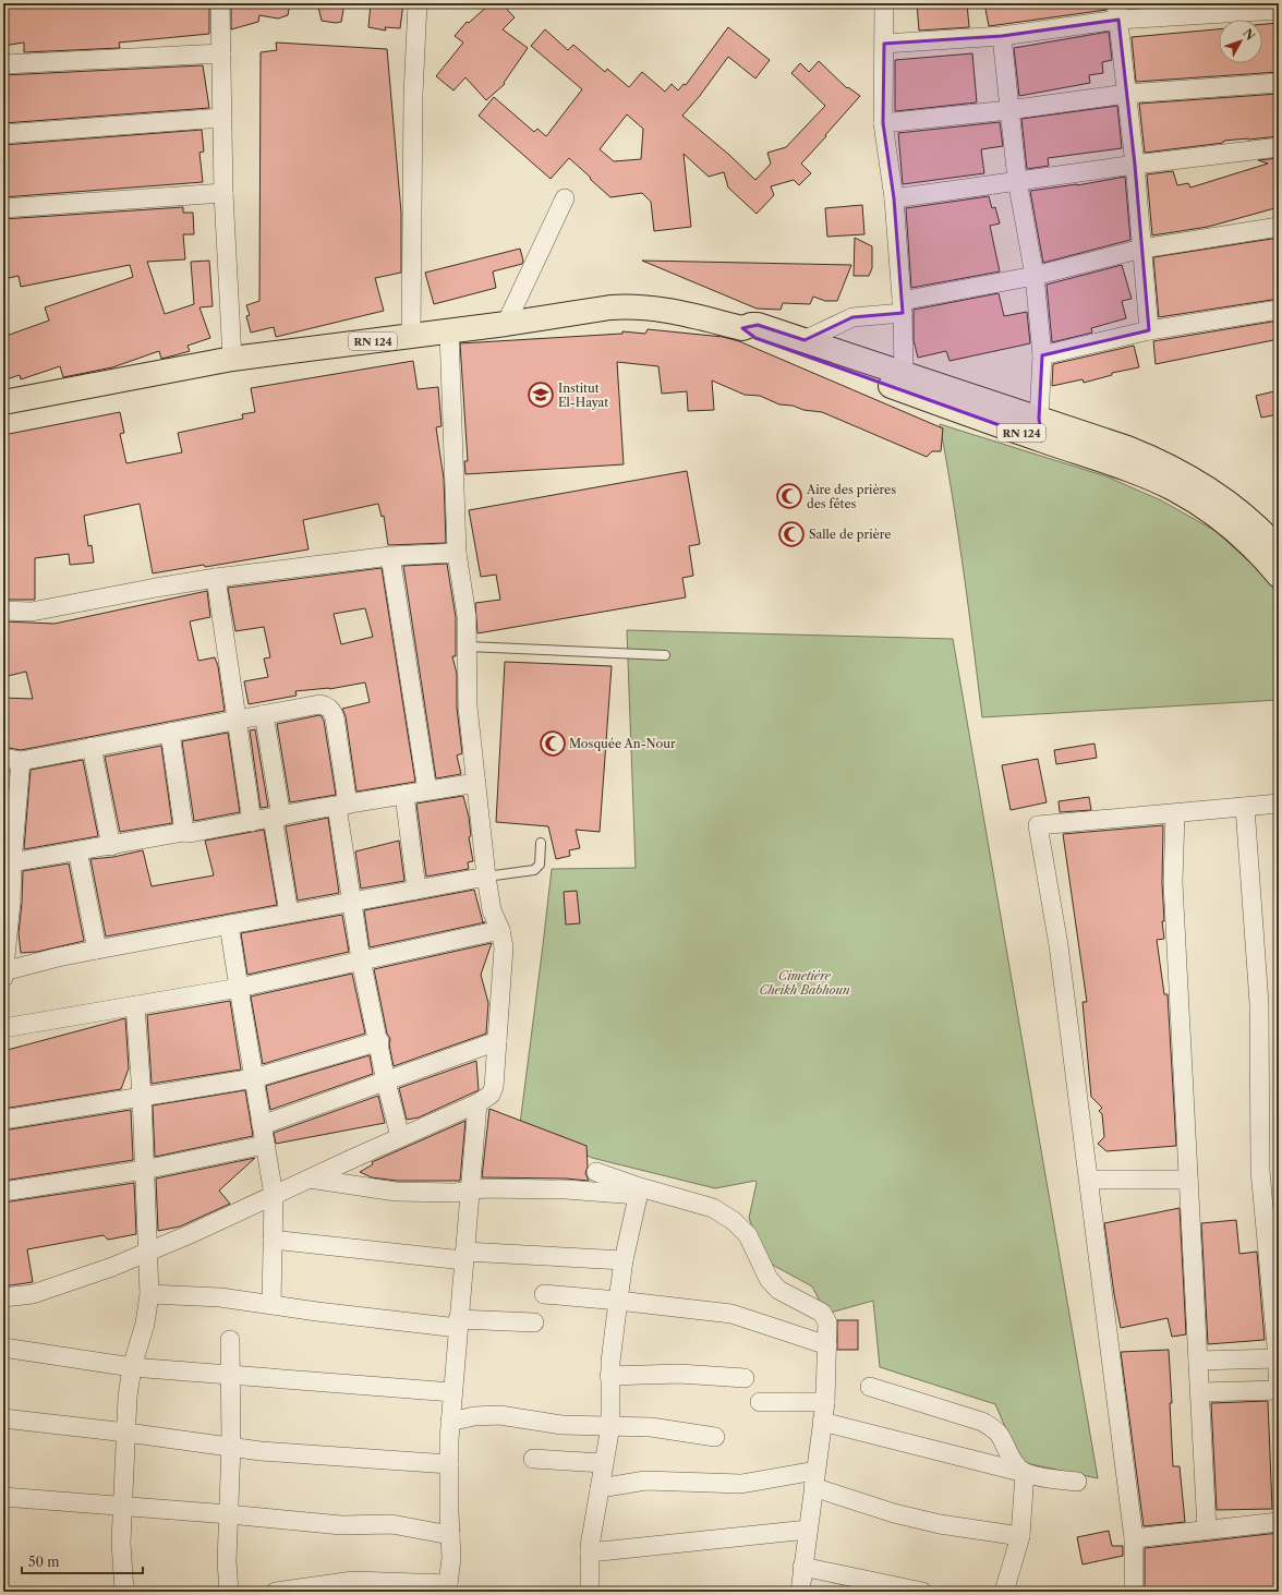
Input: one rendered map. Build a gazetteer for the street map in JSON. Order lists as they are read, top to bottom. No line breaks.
{"streets":{"main road":["RN 124"]},"parks":["Cimetière Cheikh Babhoun"],"places":{"school or university":["Institut El-Hayat"],"mosque":["Aire des prières des fêtes","Salle de prière","Mosquée An-Nour"]},"scale_bar":"50 m","north":"top right"}
